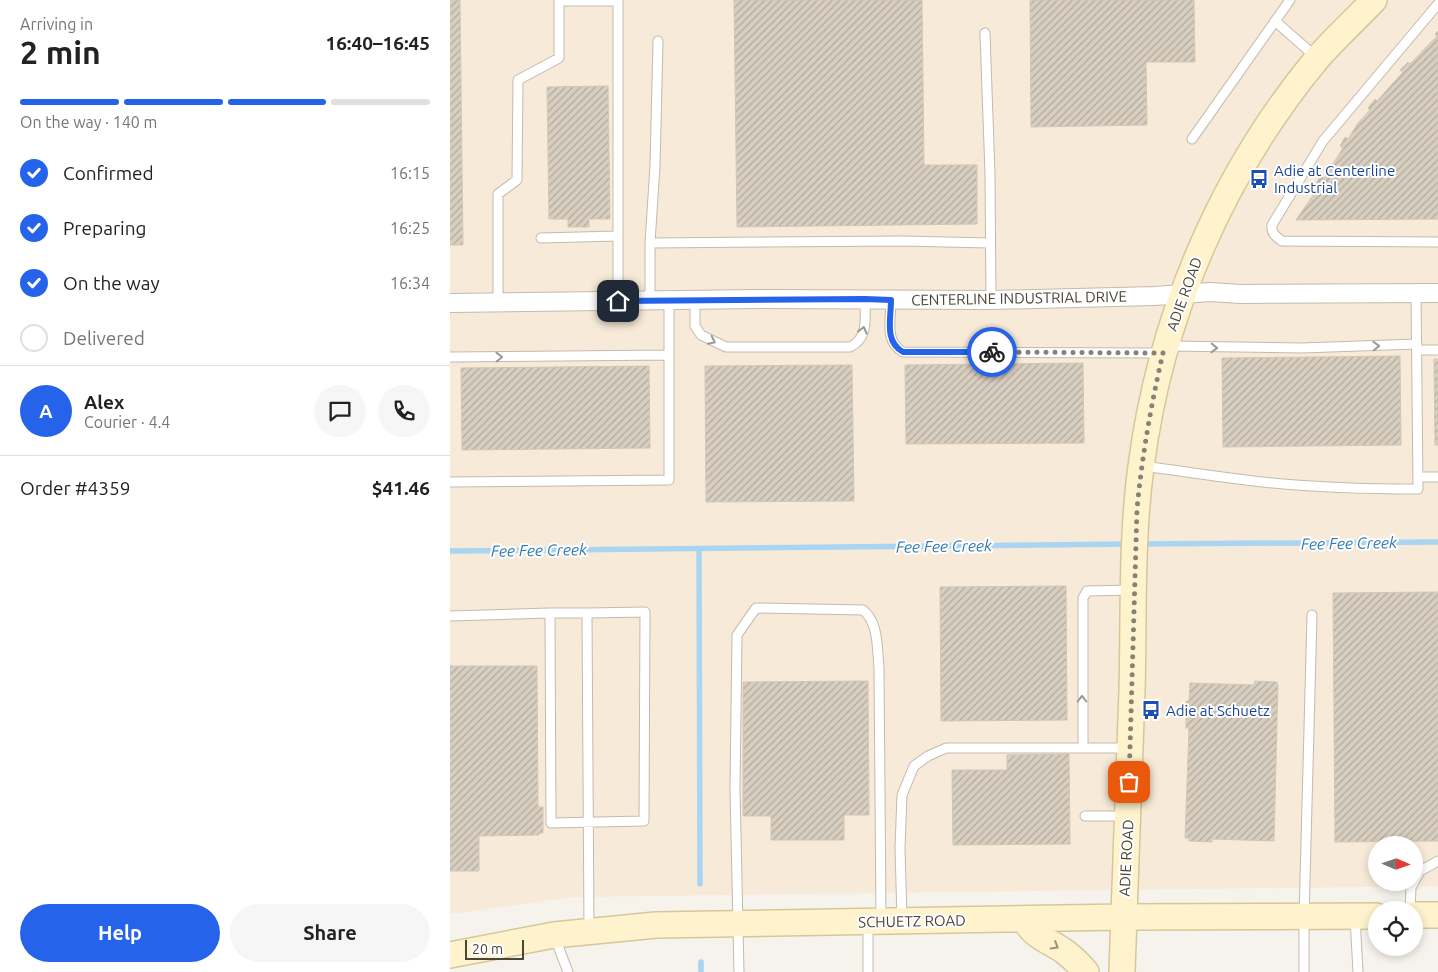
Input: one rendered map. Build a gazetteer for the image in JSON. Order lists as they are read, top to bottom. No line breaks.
{"streets":{"street":["ADIE ROAD","CENTERLINE INDUSTRIAL DRIVE","SCHUETZ ROAD"]},"crossings":[["ADIE ROAD","CENTERLINE INDUSTRIAL DRIVE"],["ADIE ROAD","SCHUETZ ROAD"]],"water":["Fee Fee Creek"],"places":{"bus stop":["Adie at Centerline Industrial","Adie at Schuetz"]},"scale_bar":"20 m","north":"right","page":{"heading":["2 min","Arriving in","16:40–16:45"],"panel":["Alex","Courier · 4.4","Order #4359","$41.46"],"bar":"On the way · 140 m","list":[["Confirmed","16:15"],["Preparing","16:25"],["On the way","16:34"],"Delivered"],"round":"A","buttons":["Help","Share"],"scale":"20 m"}}
